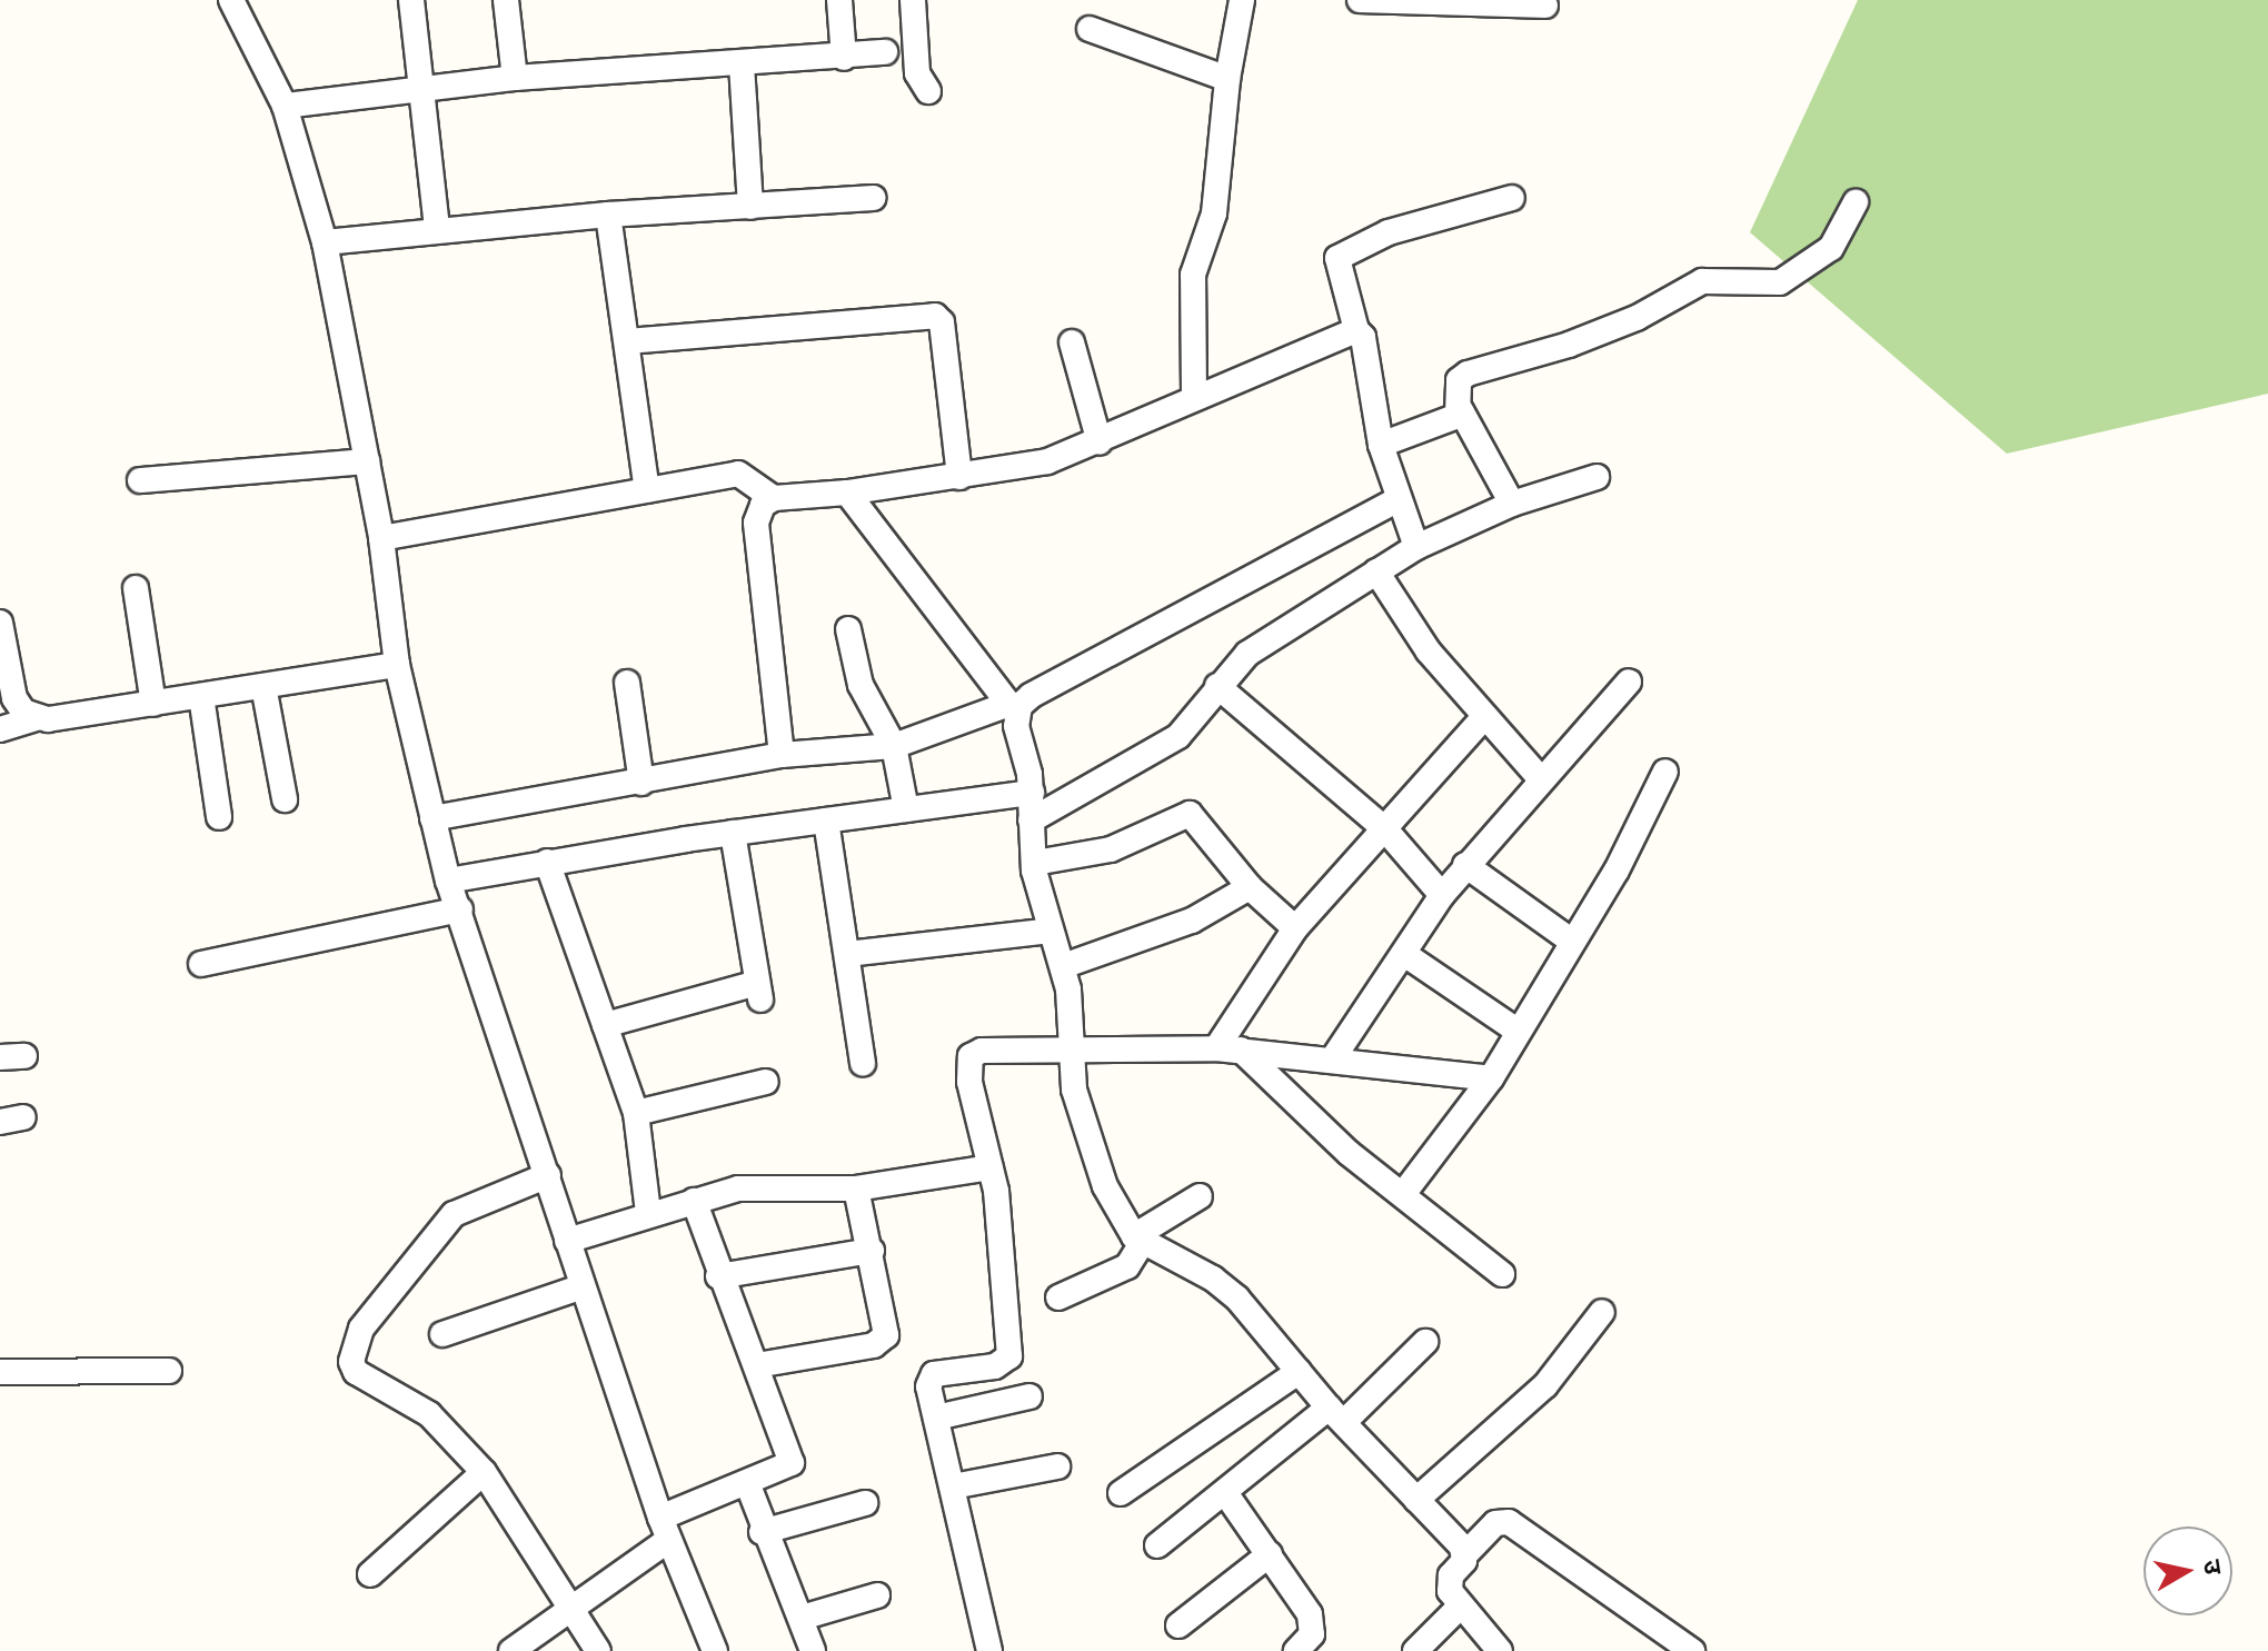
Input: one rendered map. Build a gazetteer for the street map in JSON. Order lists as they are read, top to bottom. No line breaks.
{"north":"right"}
